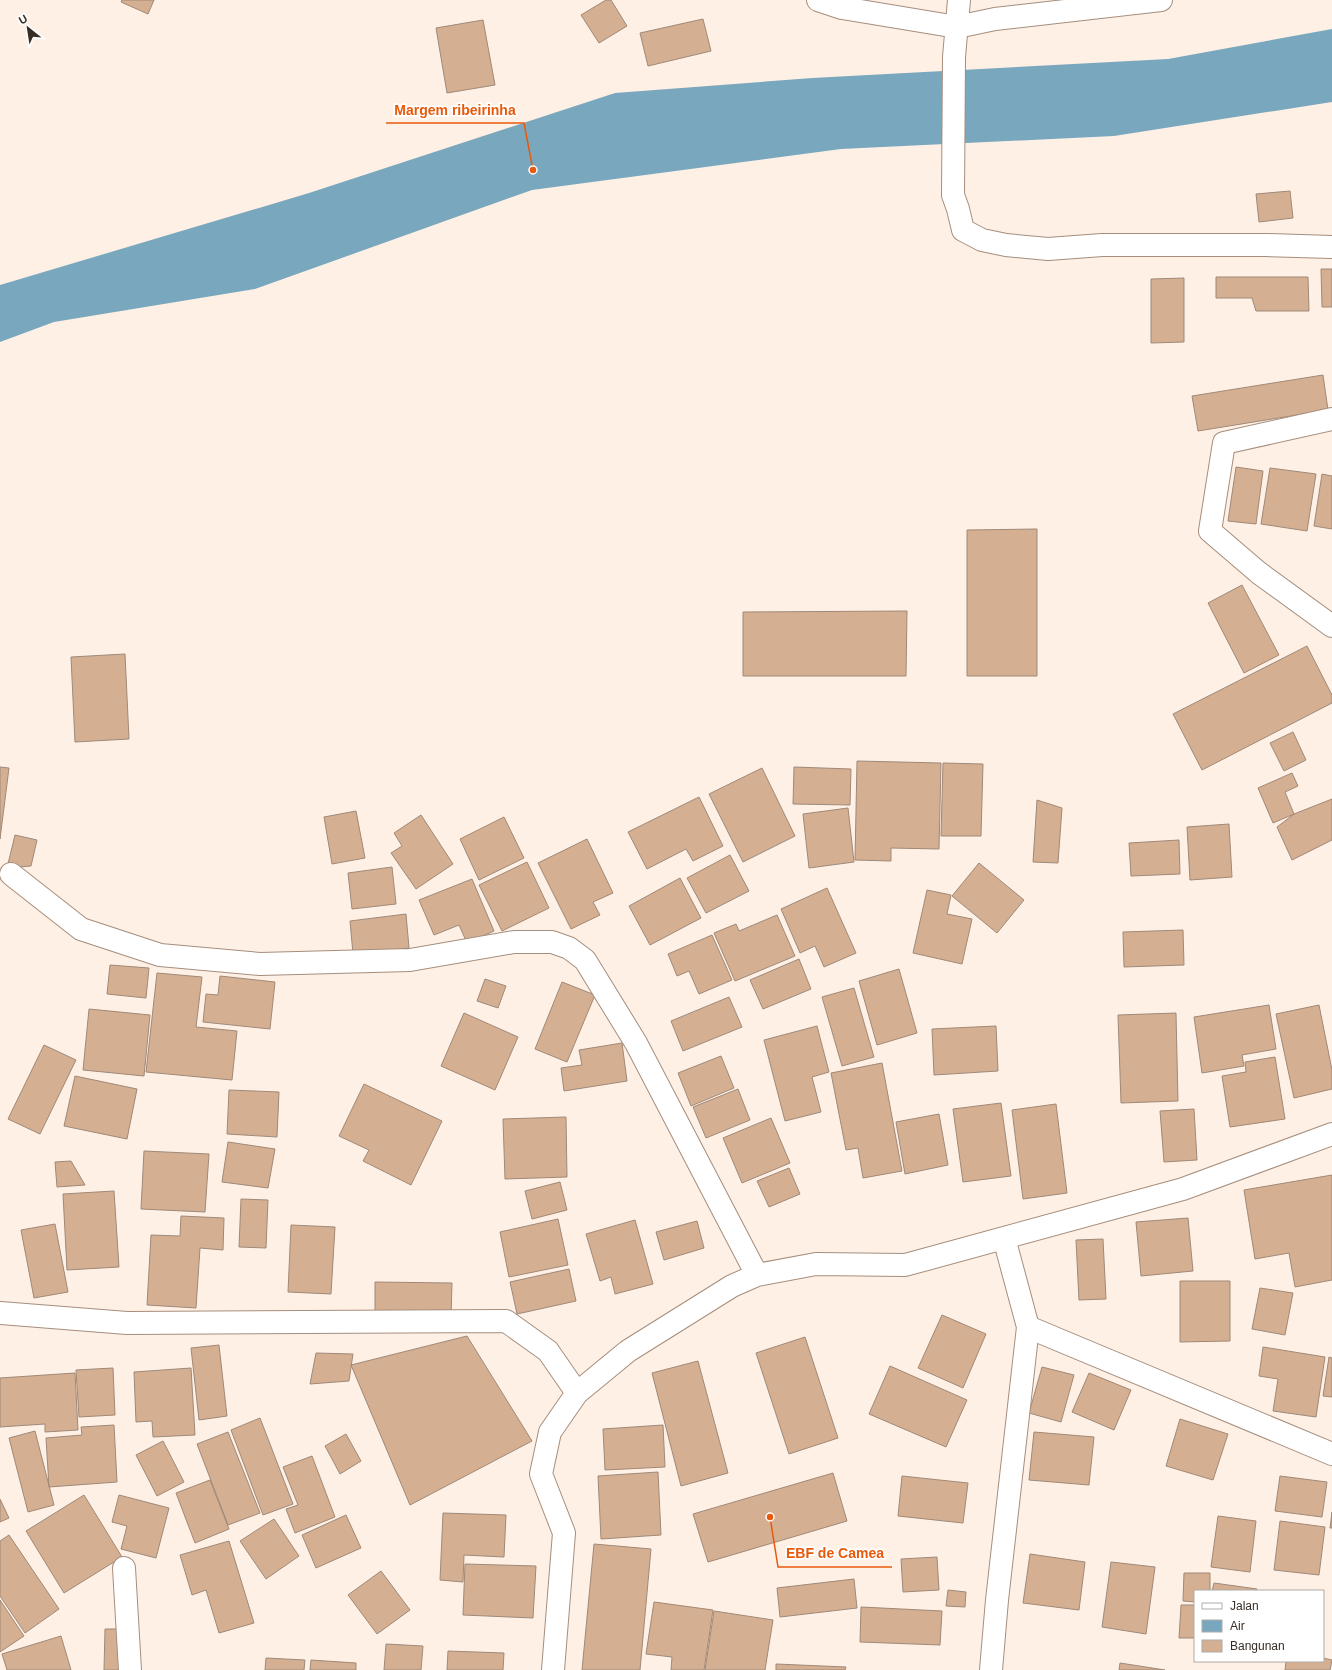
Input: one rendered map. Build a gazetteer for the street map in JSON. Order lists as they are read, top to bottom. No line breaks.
{"places":["Margem ribeirinha","EBF de Camea"],"legend":["Jalan","Air","Bangunan"],"north":"top left"}
